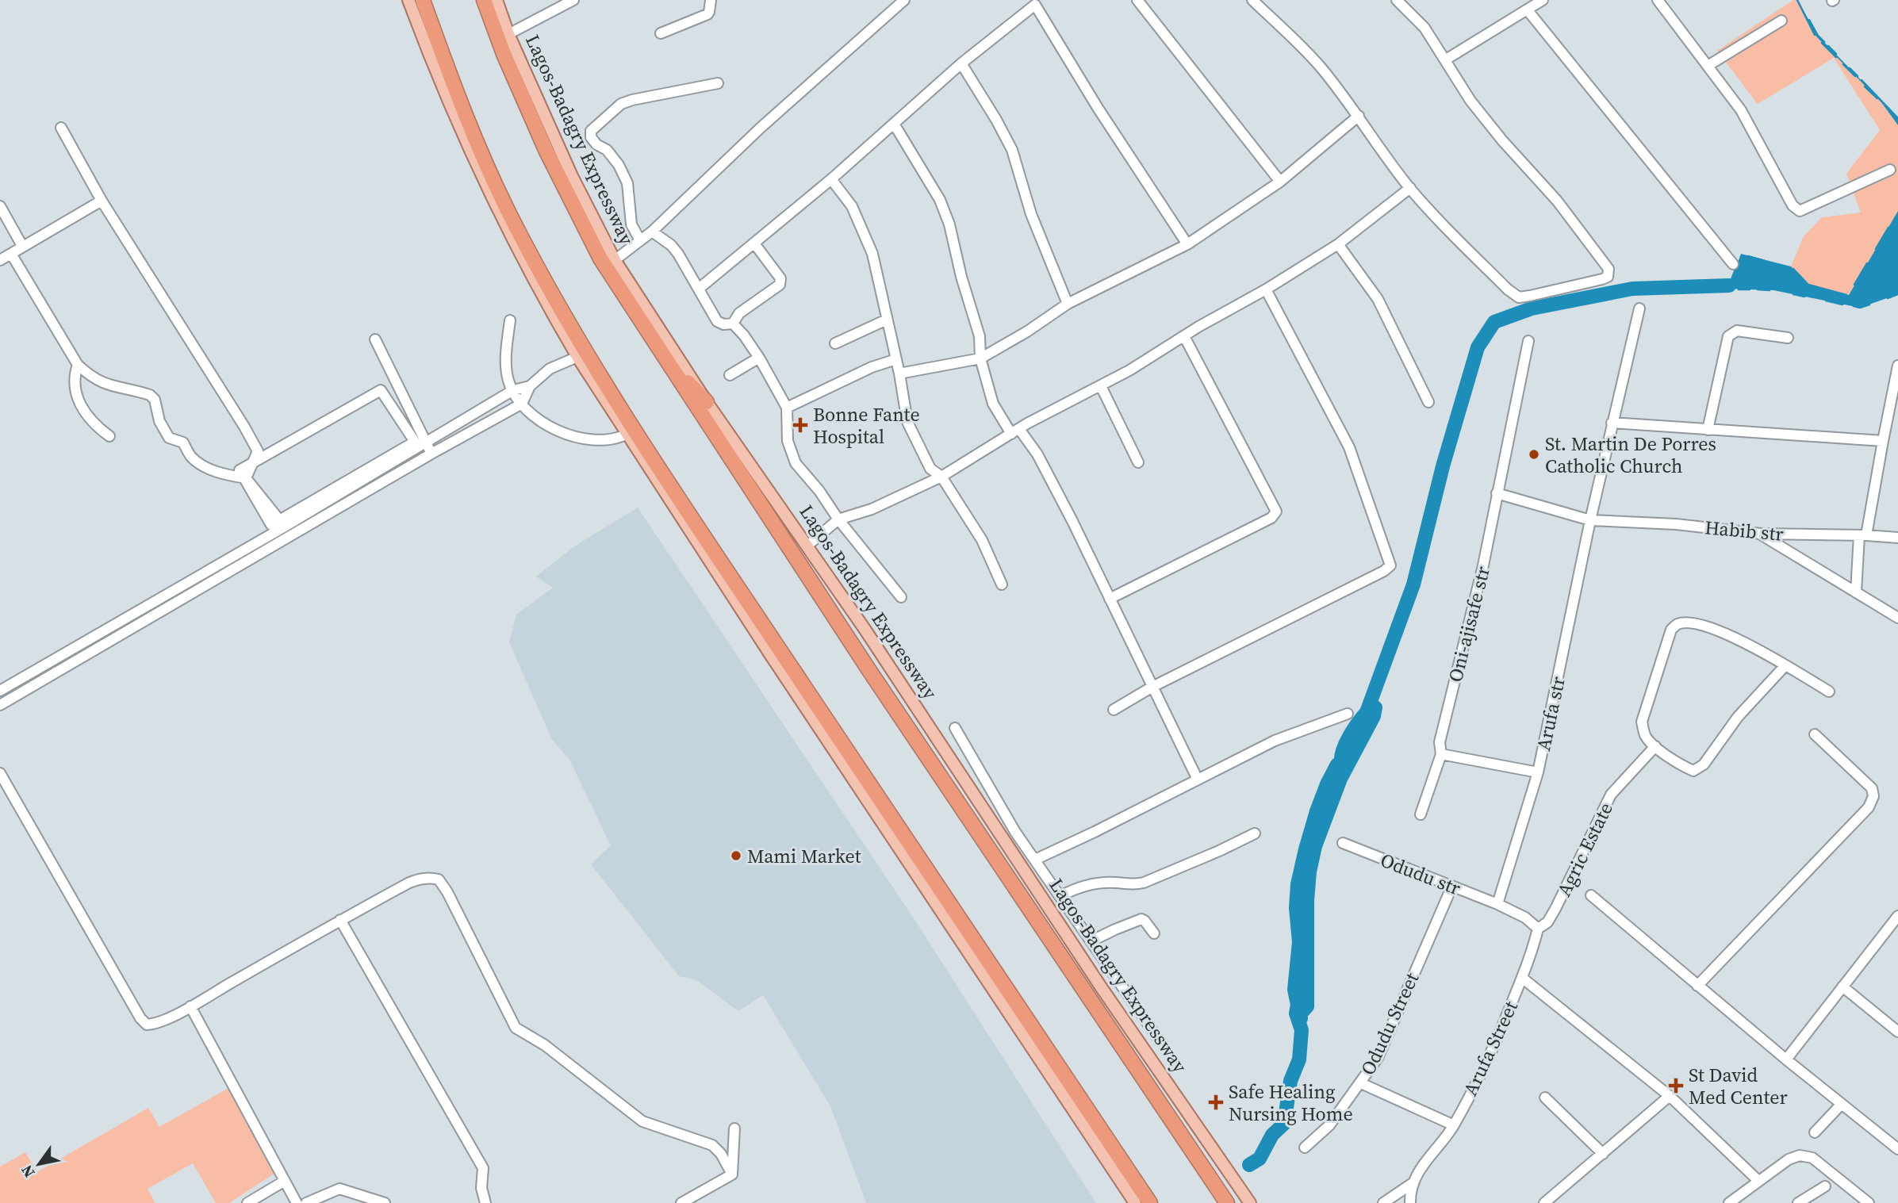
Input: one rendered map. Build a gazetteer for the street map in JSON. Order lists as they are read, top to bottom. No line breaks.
{"streets":{"highway":["Lagos-Badagry Expressway"],"street":["Habib str","Oni-ajisafe str","Arufa str","Agric Estate","Odudu str","Odudu Street","Arufa Street"]},"crossings":[["Habib str","Arufa str"],["Arufa str","Odudu str"],["Agric Estate","Arufa Street"],["Odudu str","Odudu Street"]],"places":{"health":["Bonne Fante Hospital","St David Med Center","Safe Healing Nursing Home"],"other":["St. Martin De Porres Catholic Church","Mami Market"]},"north":"bottom left"}
